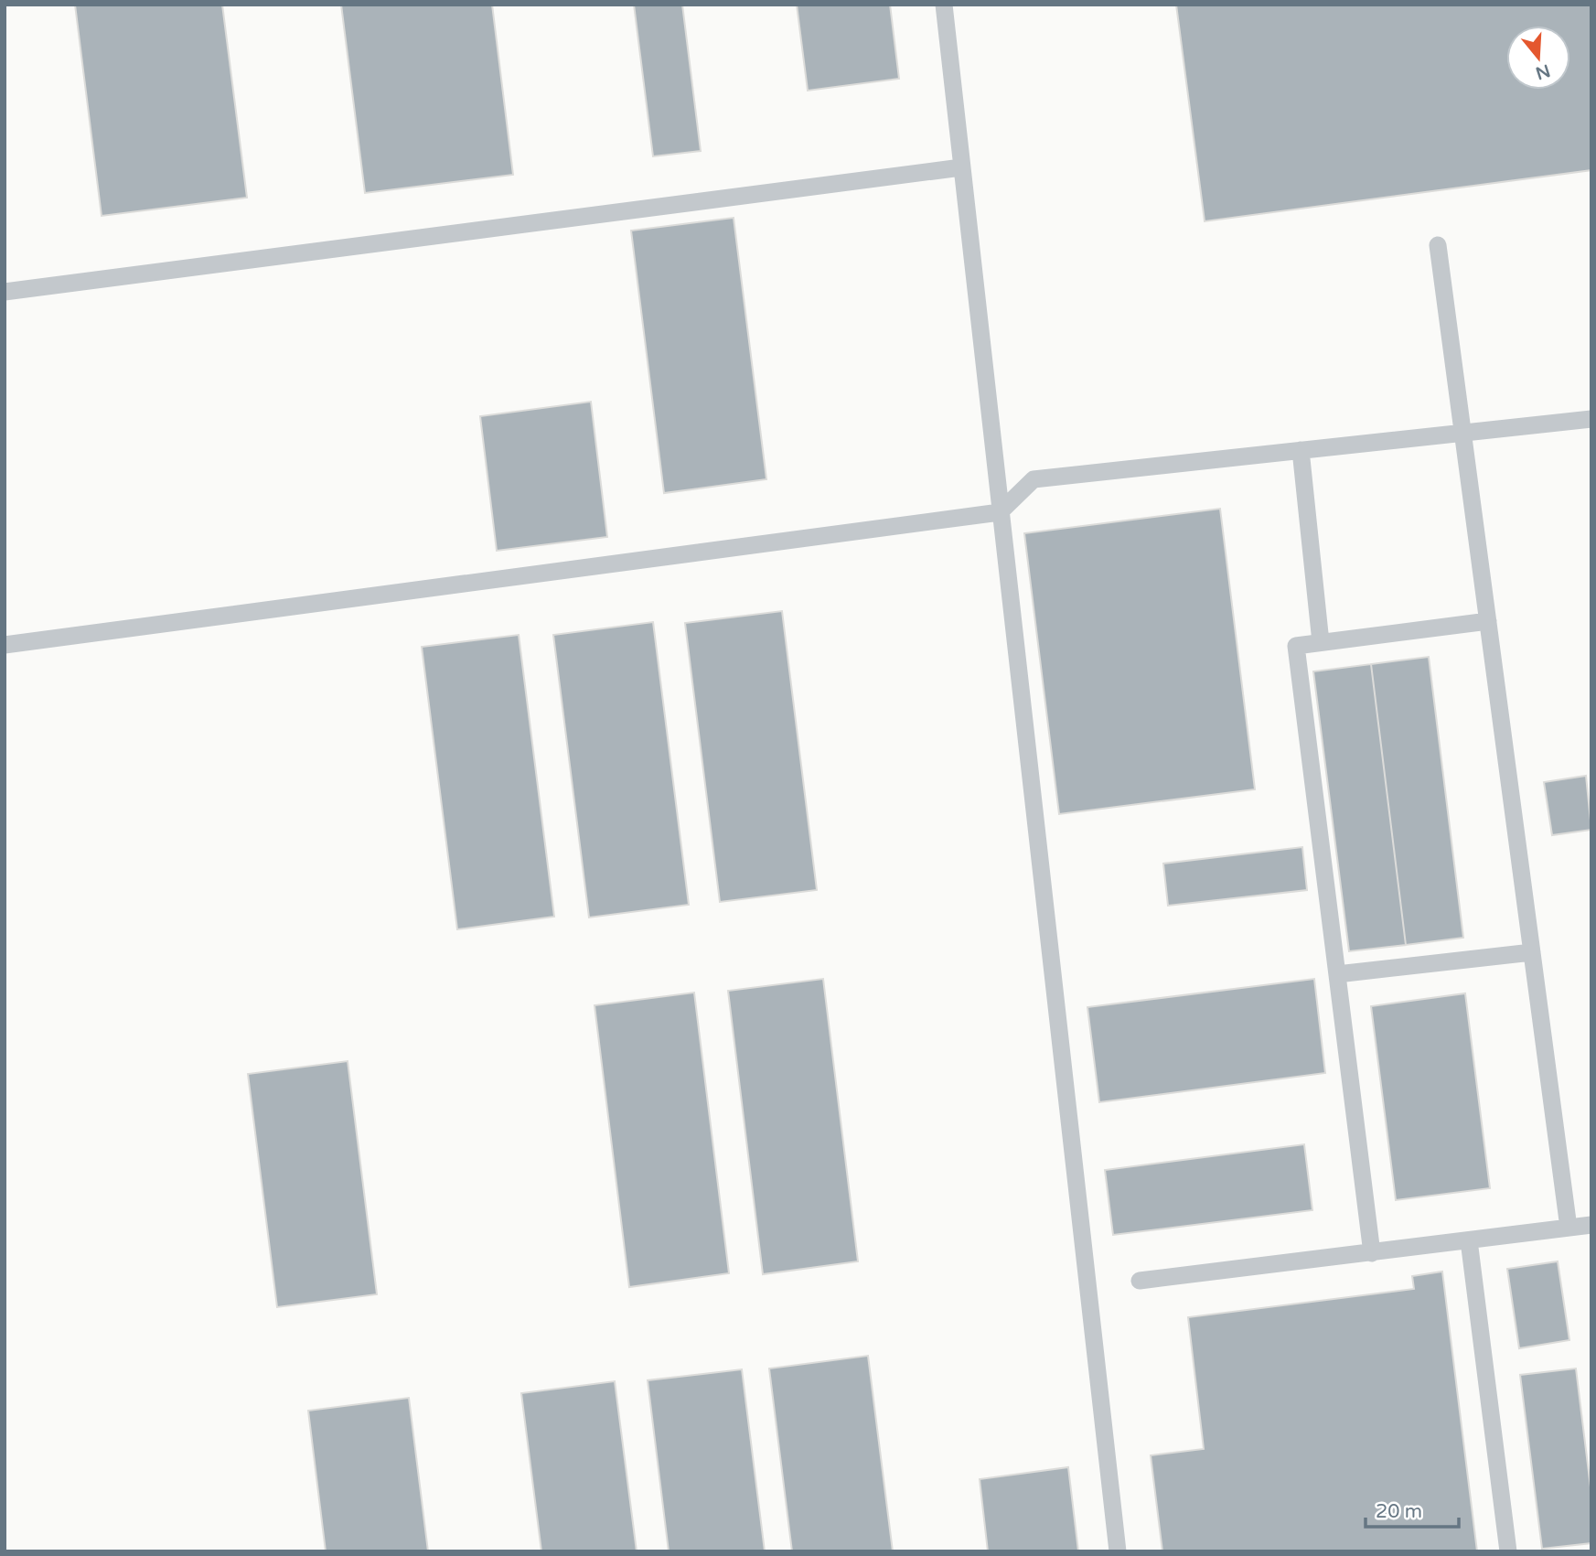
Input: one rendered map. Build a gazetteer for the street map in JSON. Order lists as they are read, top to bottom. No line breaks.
{"scale_bar":"20 m","north":"bottom"}
